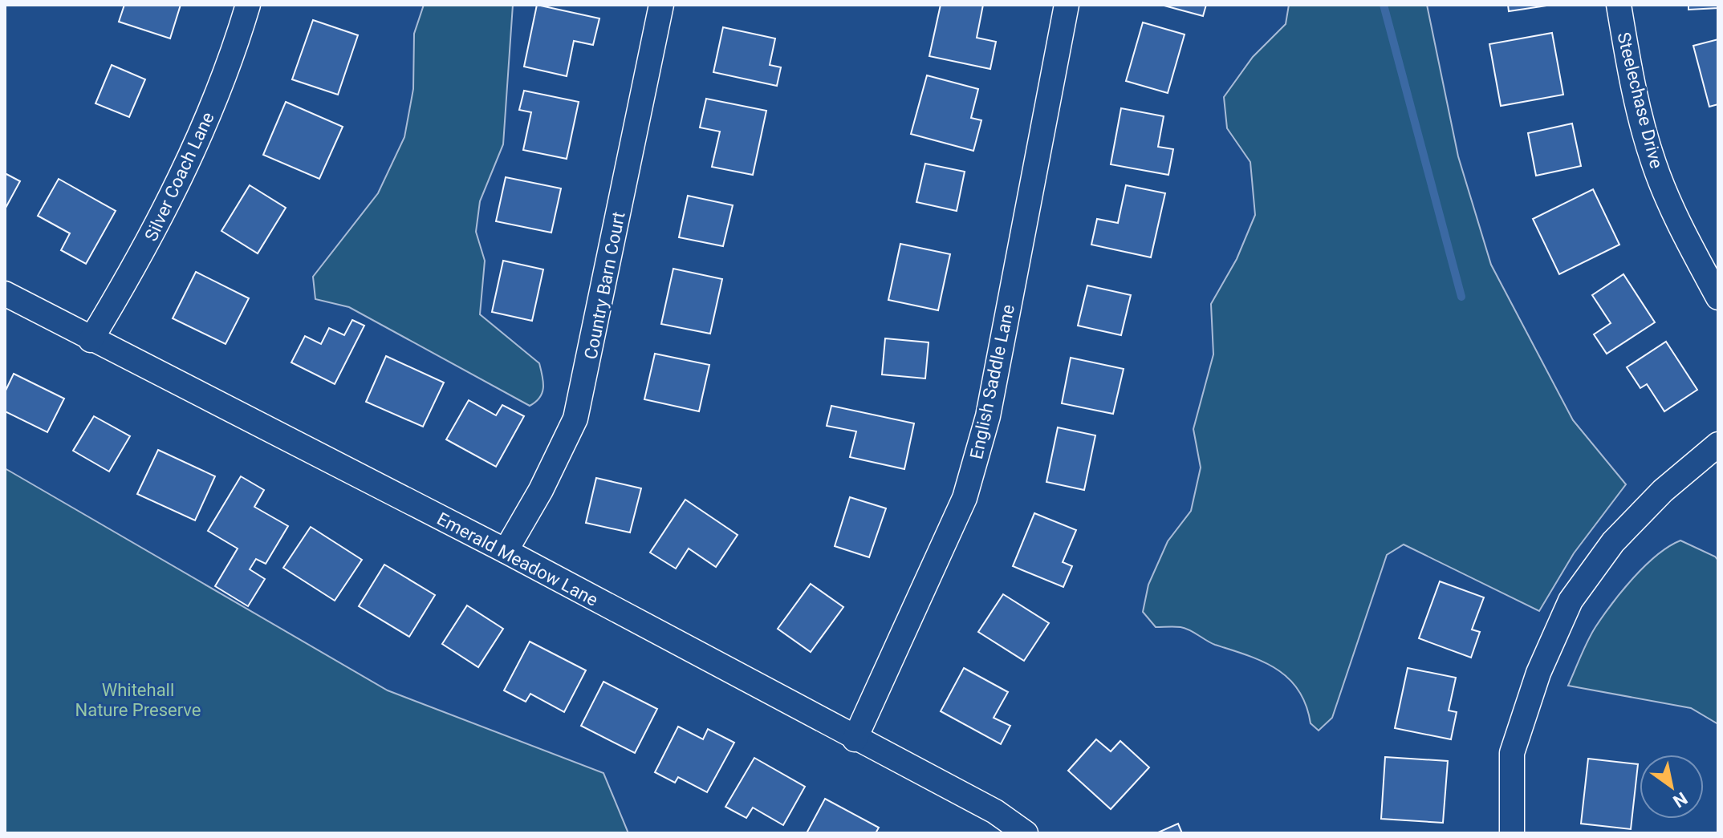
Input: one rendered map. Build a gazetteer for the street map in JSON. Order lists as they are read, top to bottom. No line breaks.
{"streets":{"street":["Steelechase Drive","Silver Coach Lane","Country Barn Court","English Saddle Lane","Emerald Meadow Lane"]},"crossings":[["Silver Coach Lane","Emerald Meadow Lane"],["Country Barn Court","Emerald Meadow Lane"],["English Saddle Lane","Emerald Meadow Lane"]],"parks":["Whitehall Nature Preserve"],"north":"bottom right"}
